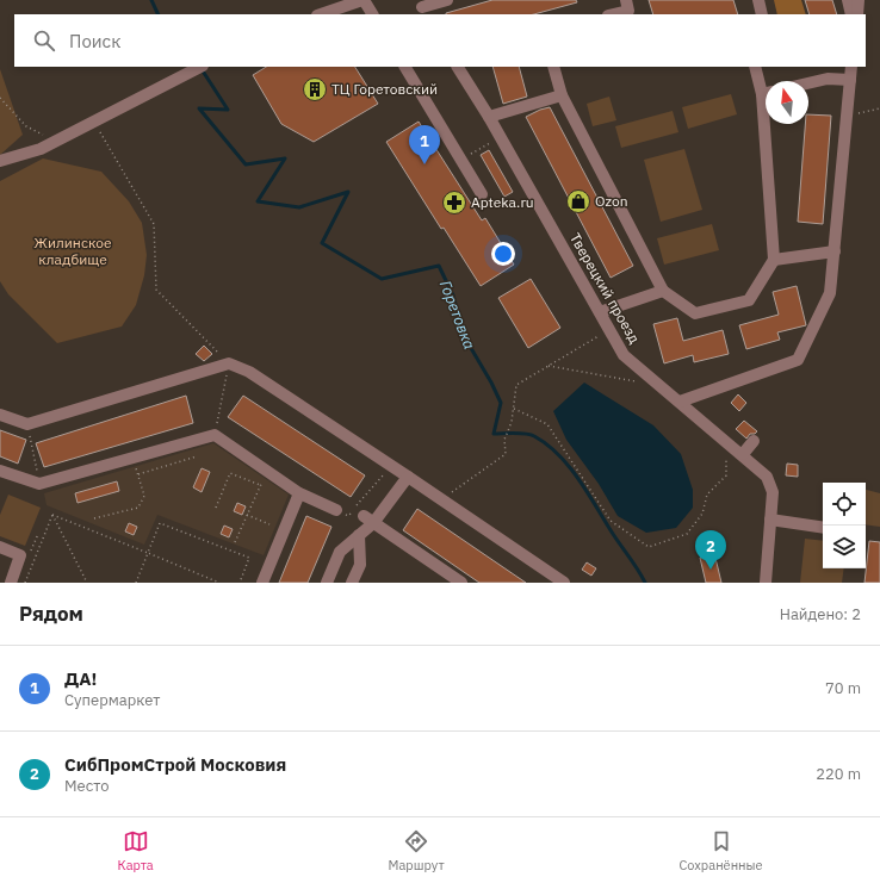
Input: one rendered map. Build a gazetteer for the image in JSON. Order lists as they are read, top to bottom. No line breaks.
{"streets":{"lane":["Тверецкий проезд"]},"water":["Горетовка"],"parks":["Жилинское кладбище"],"places":{"building":["ТЦ Горетовский"],"shop":["Ozon"],"pharmacy":["Apteka.ru"]},"north":"top","page":{"search":"Поиск","pins":["1","2"],"heading":["Рядом","Найдено: 2"],"list":[{"mark":"1","name":"ДА!","note":"Супермаркет","value":"70 m"},{"mark":"2","name":"СибПромСтрой Московия","note":"Место","value":"220 m"}],"nav":["Карта","Маршрут","Сохранённые"]}}
